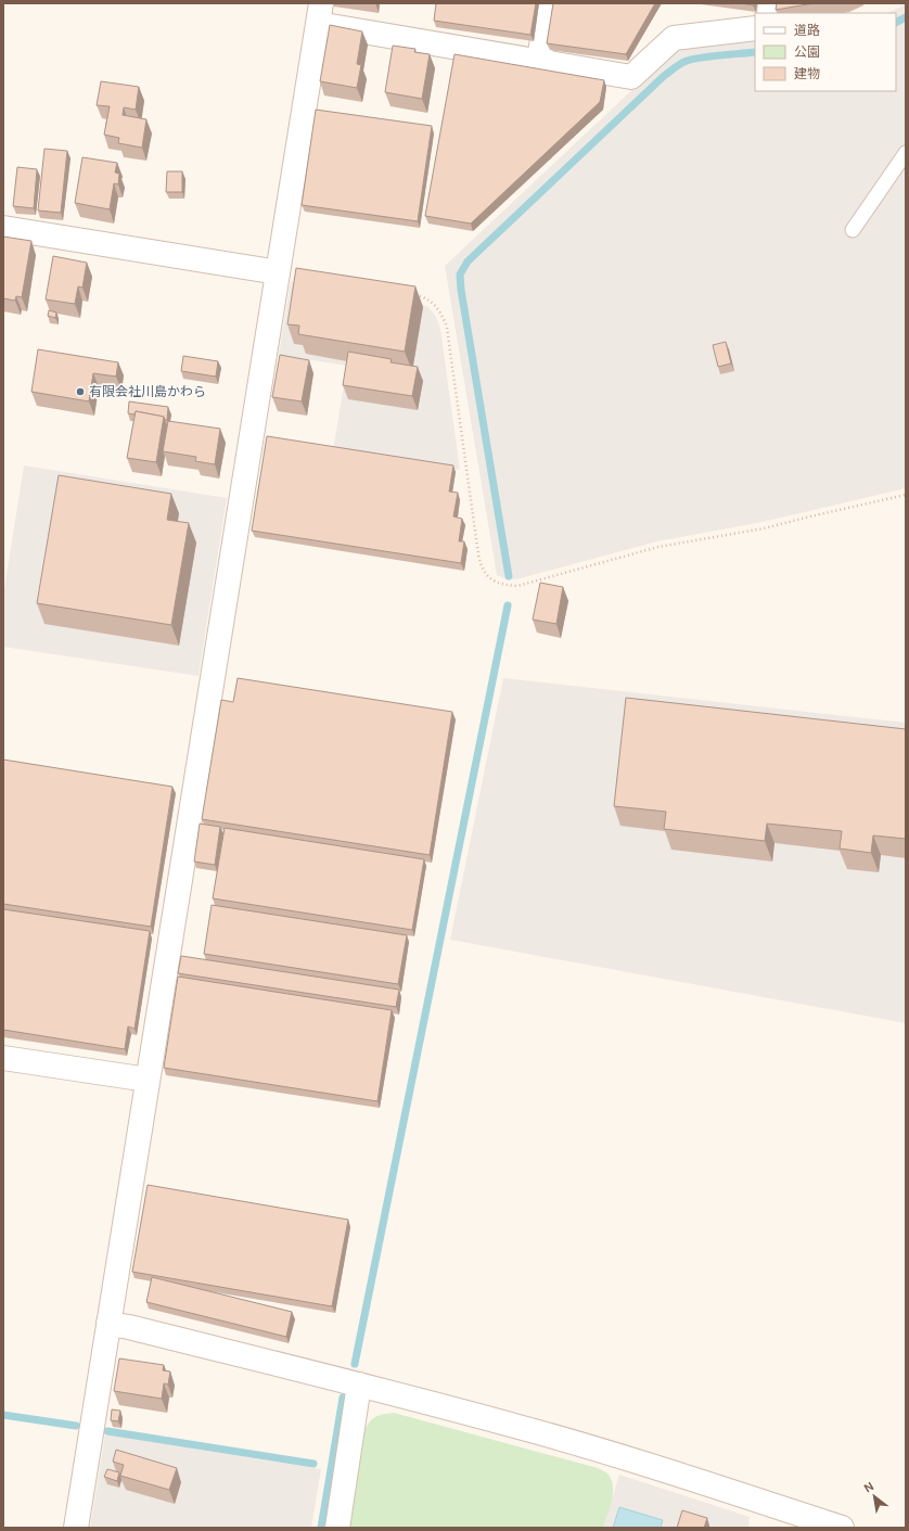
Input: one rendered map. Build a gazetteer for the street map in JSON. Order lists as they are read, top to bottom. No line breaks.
{"places":["有限会社川島かわら"],"legend":["道路","公園","建物"],"north":"top left"}
